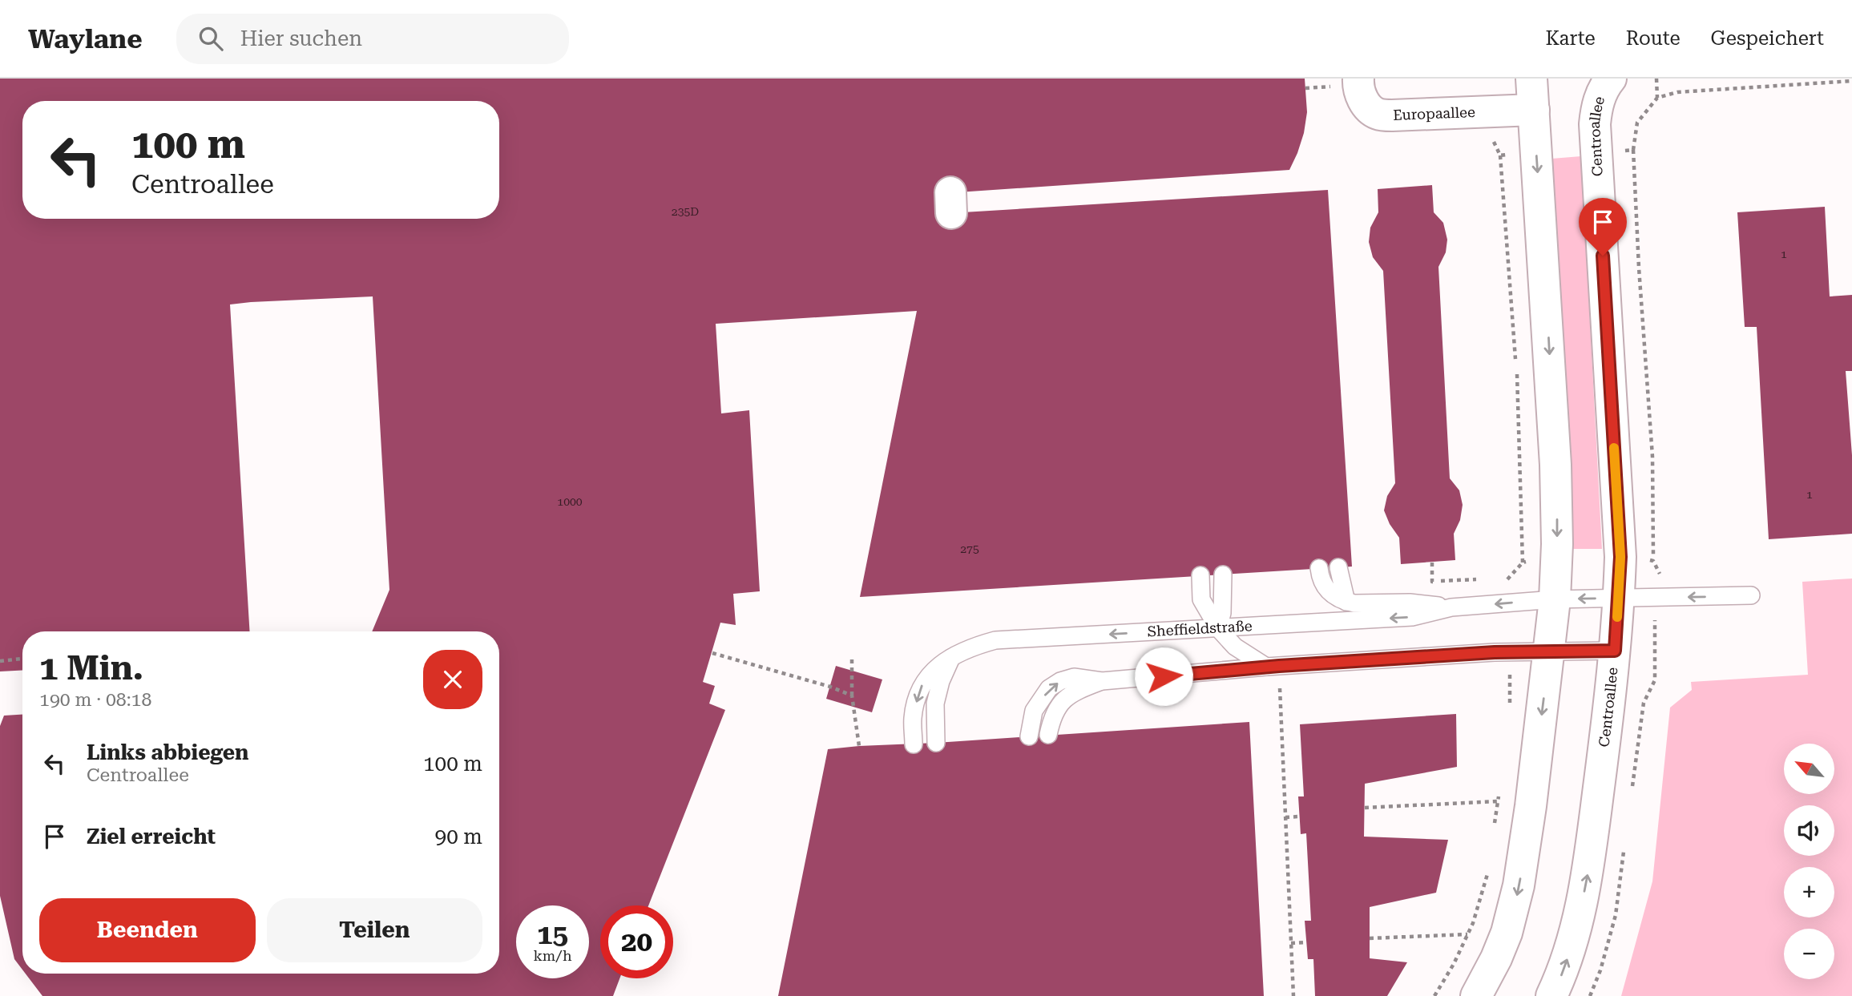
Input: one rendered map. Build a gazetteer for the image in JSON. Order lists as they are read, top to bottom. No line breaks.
{"streets":{"street":["Europaallee","Centroallee"],"lane":["Sheffieldstraße"]},"crossings":[["Centroallee","Sheffieldstraße"]],"house_numbers":["235D","1","1","1000","275"],"north":"top left","page":{"header":"Waylane","search":"Hier suchen","nav":["Karte","Route","Gespeichert"],"turn":["100 m","Centroallee"],"heading":["1 Min.","190 m · 08:18"],"list":[{"name":"Links abbiegen","note":"Centroallee","value":"100 m"},{"name":"Ziel erreicht","value":"90 m"}],"map_buttons":["+","−"],"buttons":["Beenden","Teilen"],"speed":"15 km/h","limit":"20"}}
